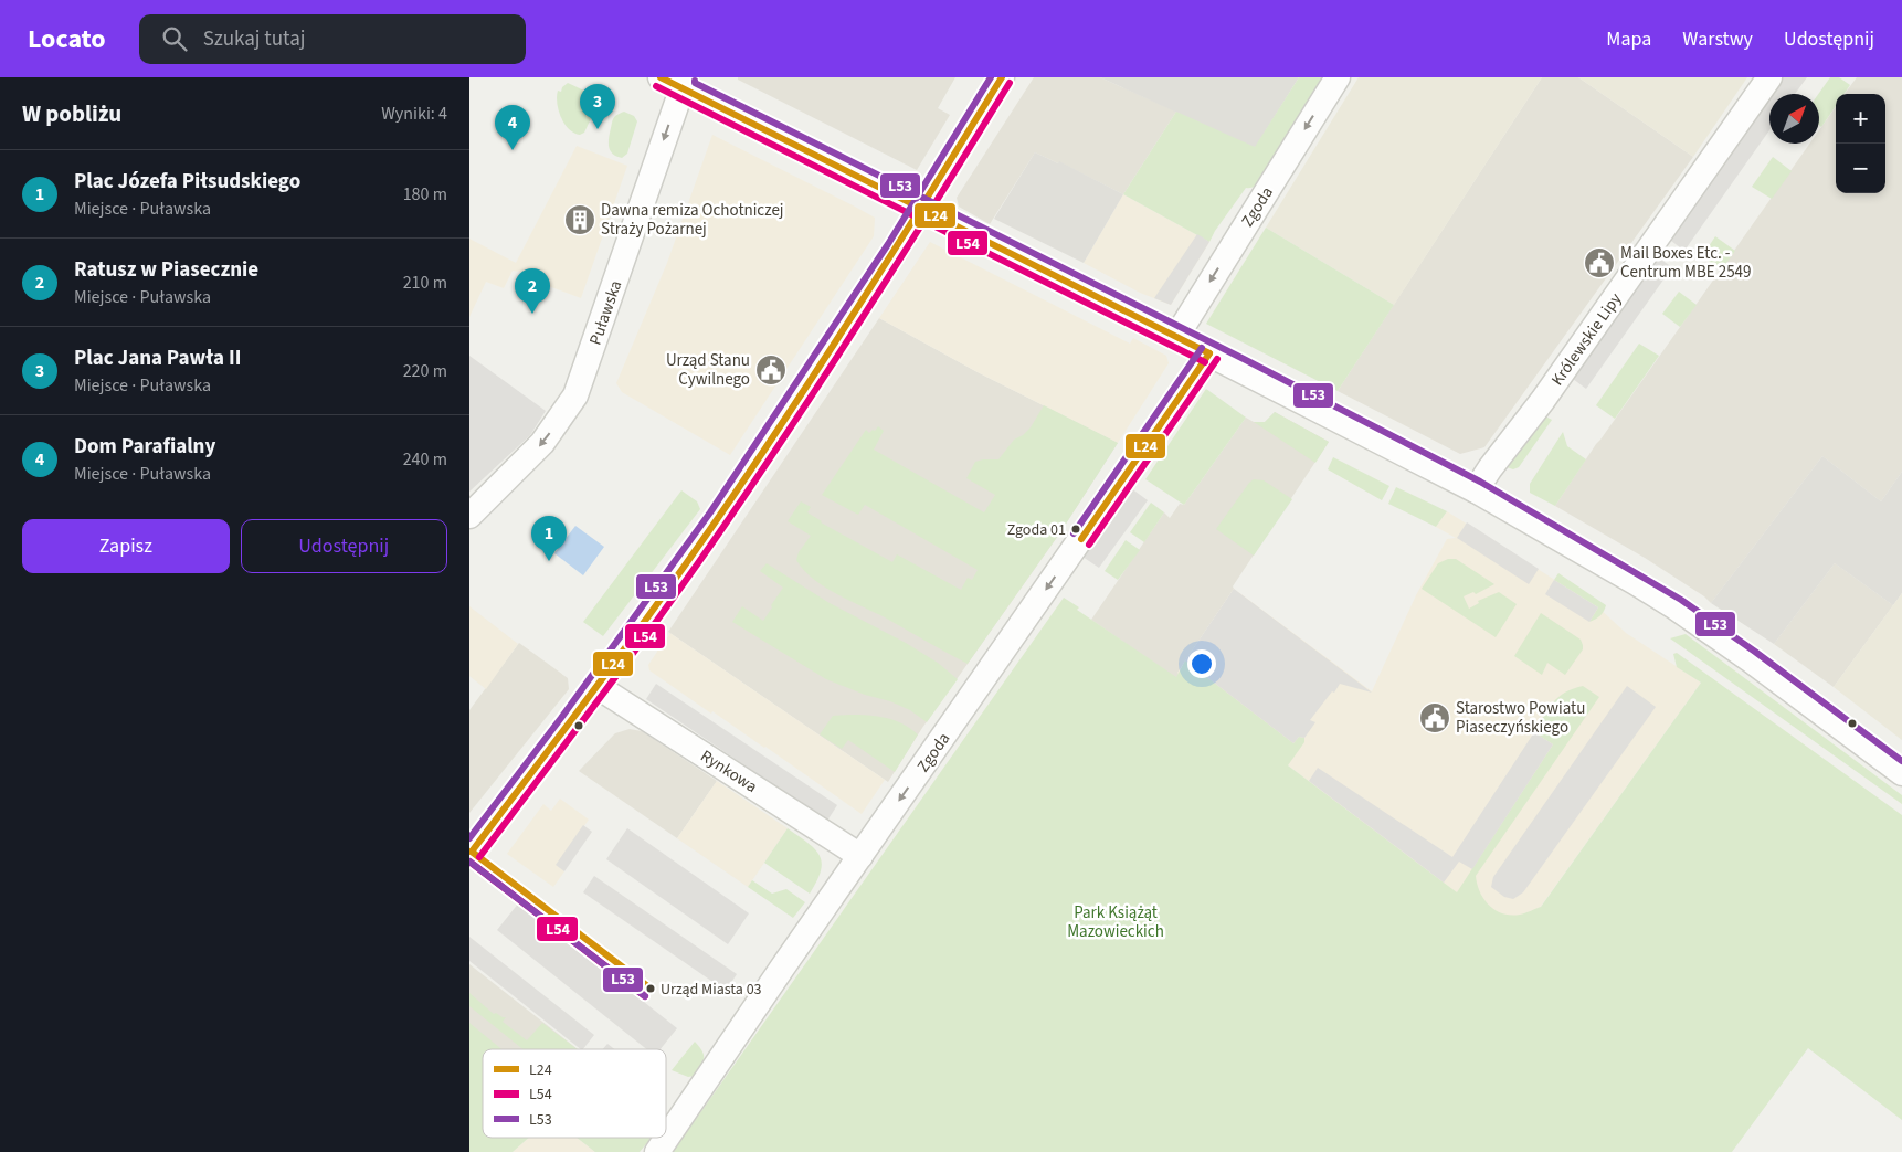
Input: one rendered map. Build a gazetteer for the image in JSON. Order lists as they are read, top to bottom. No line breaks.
{"streets":{"street":["Zgoda","Puławska","Królewskie Lipy","Rynkowa"]},"crossings":[["Zgoda","Rynkowa"]],"one_way":["Zgoda"],"parks":["Park Książąt Mazowieckich"],"places":{"building":["Dawna remiza Ochotniczej Straży Pożarnej"],"public building":["Mail Boxes Etc. - Centrum MBE 2549","Urząd Stanu Cywilnego","Starostwo Powiatu Piaseczyńskiego"],"other":["Zgoda 01","Urząd Miasta 03"]},"lines":["transit line L24","transit line L53","transit line L54"],"legend":["L24","L54","L53"],"north":"top right","page":{"header":"Locato","search":"Szukaj tutaj","nav":["Mapa","Warstwy","Udostępnij"],"heading":["W pobliżu","Wyniki: 4"],"pins":["3","4","2","1"],"map_buttons":["+","−"],"list":[{"mark":"1","name":"Plac Józefa Piłsudskiego","note":"Miejsce · Puławska","value":"180 m"},{"mark":"2","name":"Ratusz w Piasecznie","note":"Miejsce · Puławska","value":"210 m"},{"mark":"3","name":"Plac Jana Pawła II","note":"Miejsce · Puławska","value":"220 m"},{"mark":"4","name":"Dom Parafialny","note":"Miejsce · Puławska","value":"240 m"}],"buttons":["Zapisz","Udostępnij"]}}
